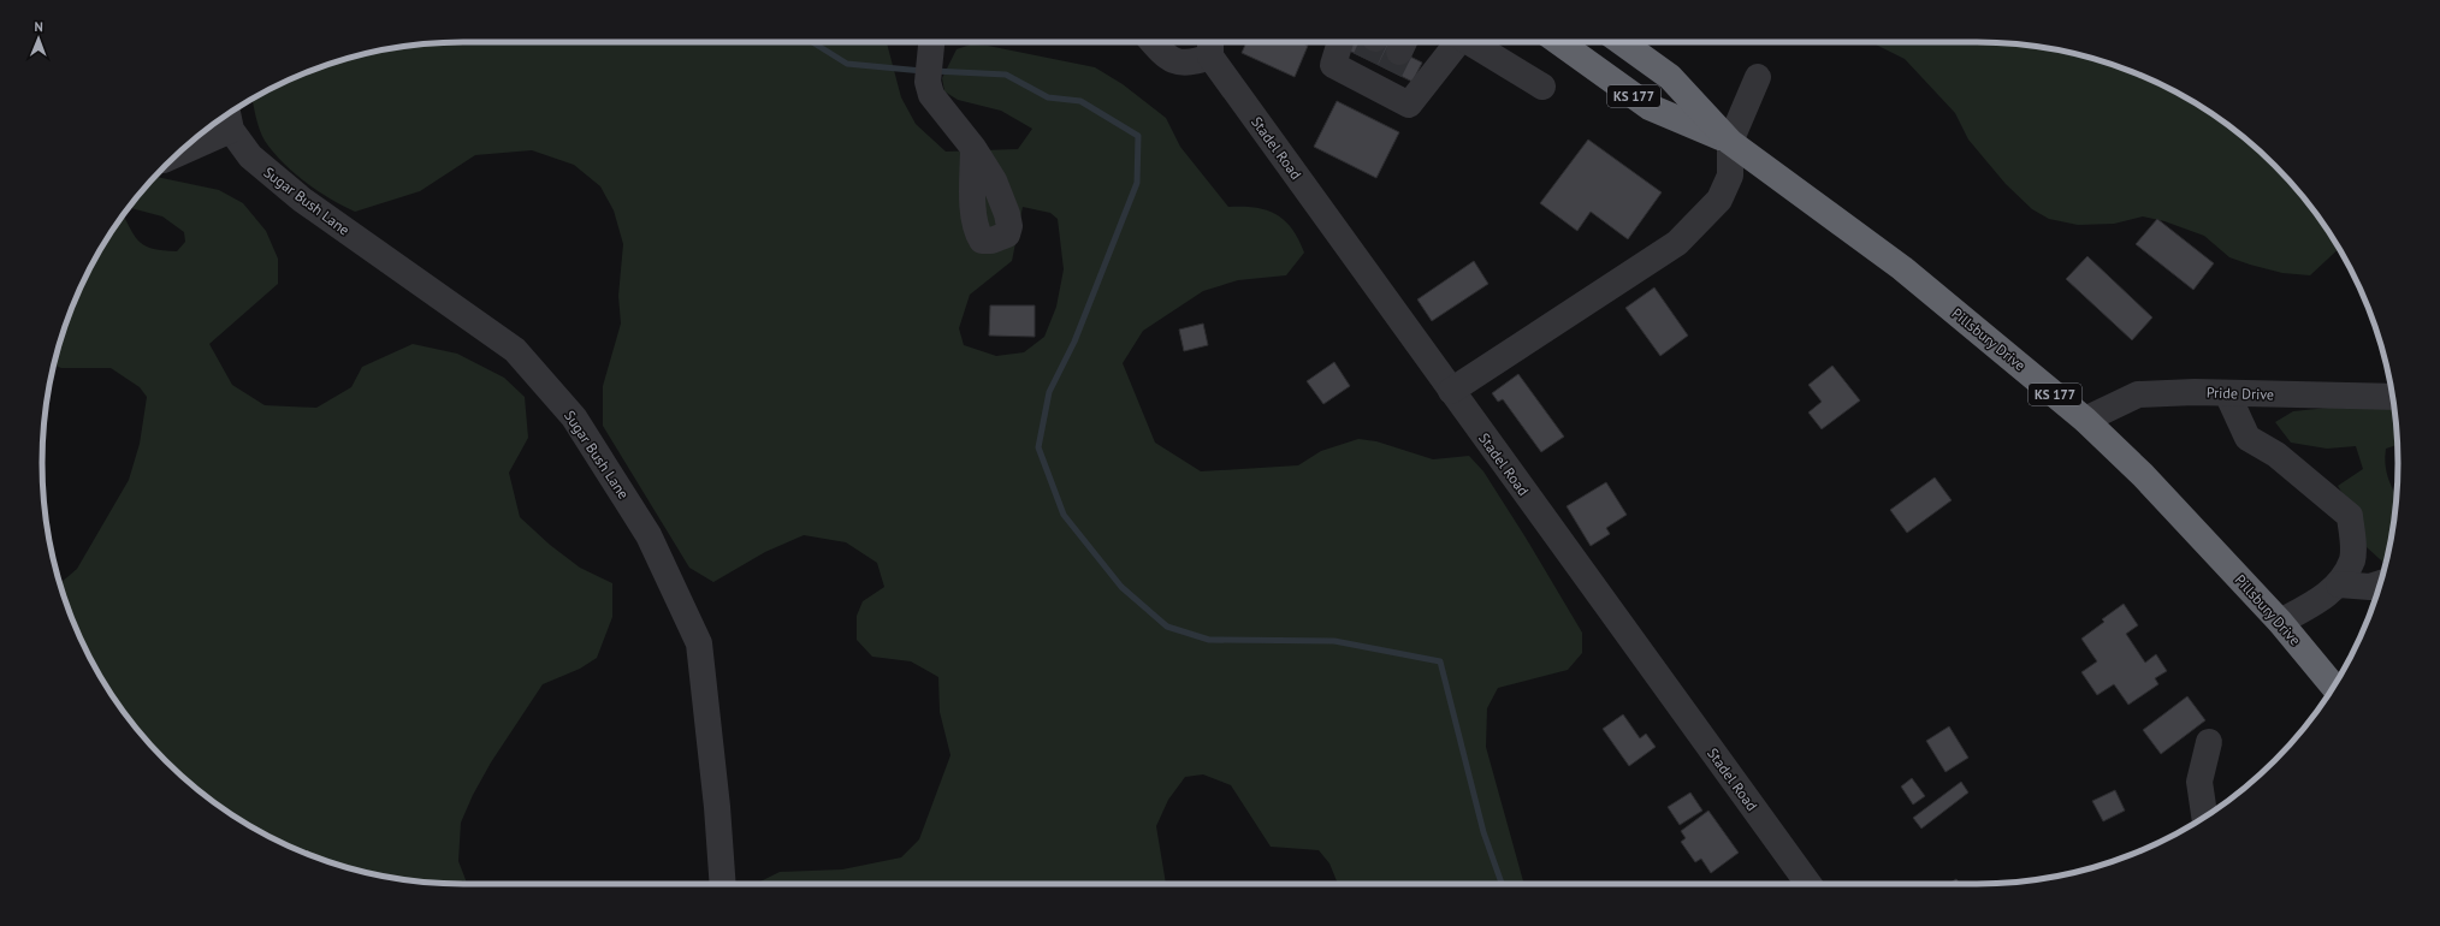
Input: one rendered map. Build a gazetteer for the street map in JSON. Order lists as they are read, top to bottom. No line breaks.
{"streets":{"highway":["KS 177","Pillsbury Drive"],"street":["Stadel Road","Sugar Bush Lane","Pride Drive"]},"crossings":[["Pillsbury Drive","Pride Drive"]],"north":"top"}
